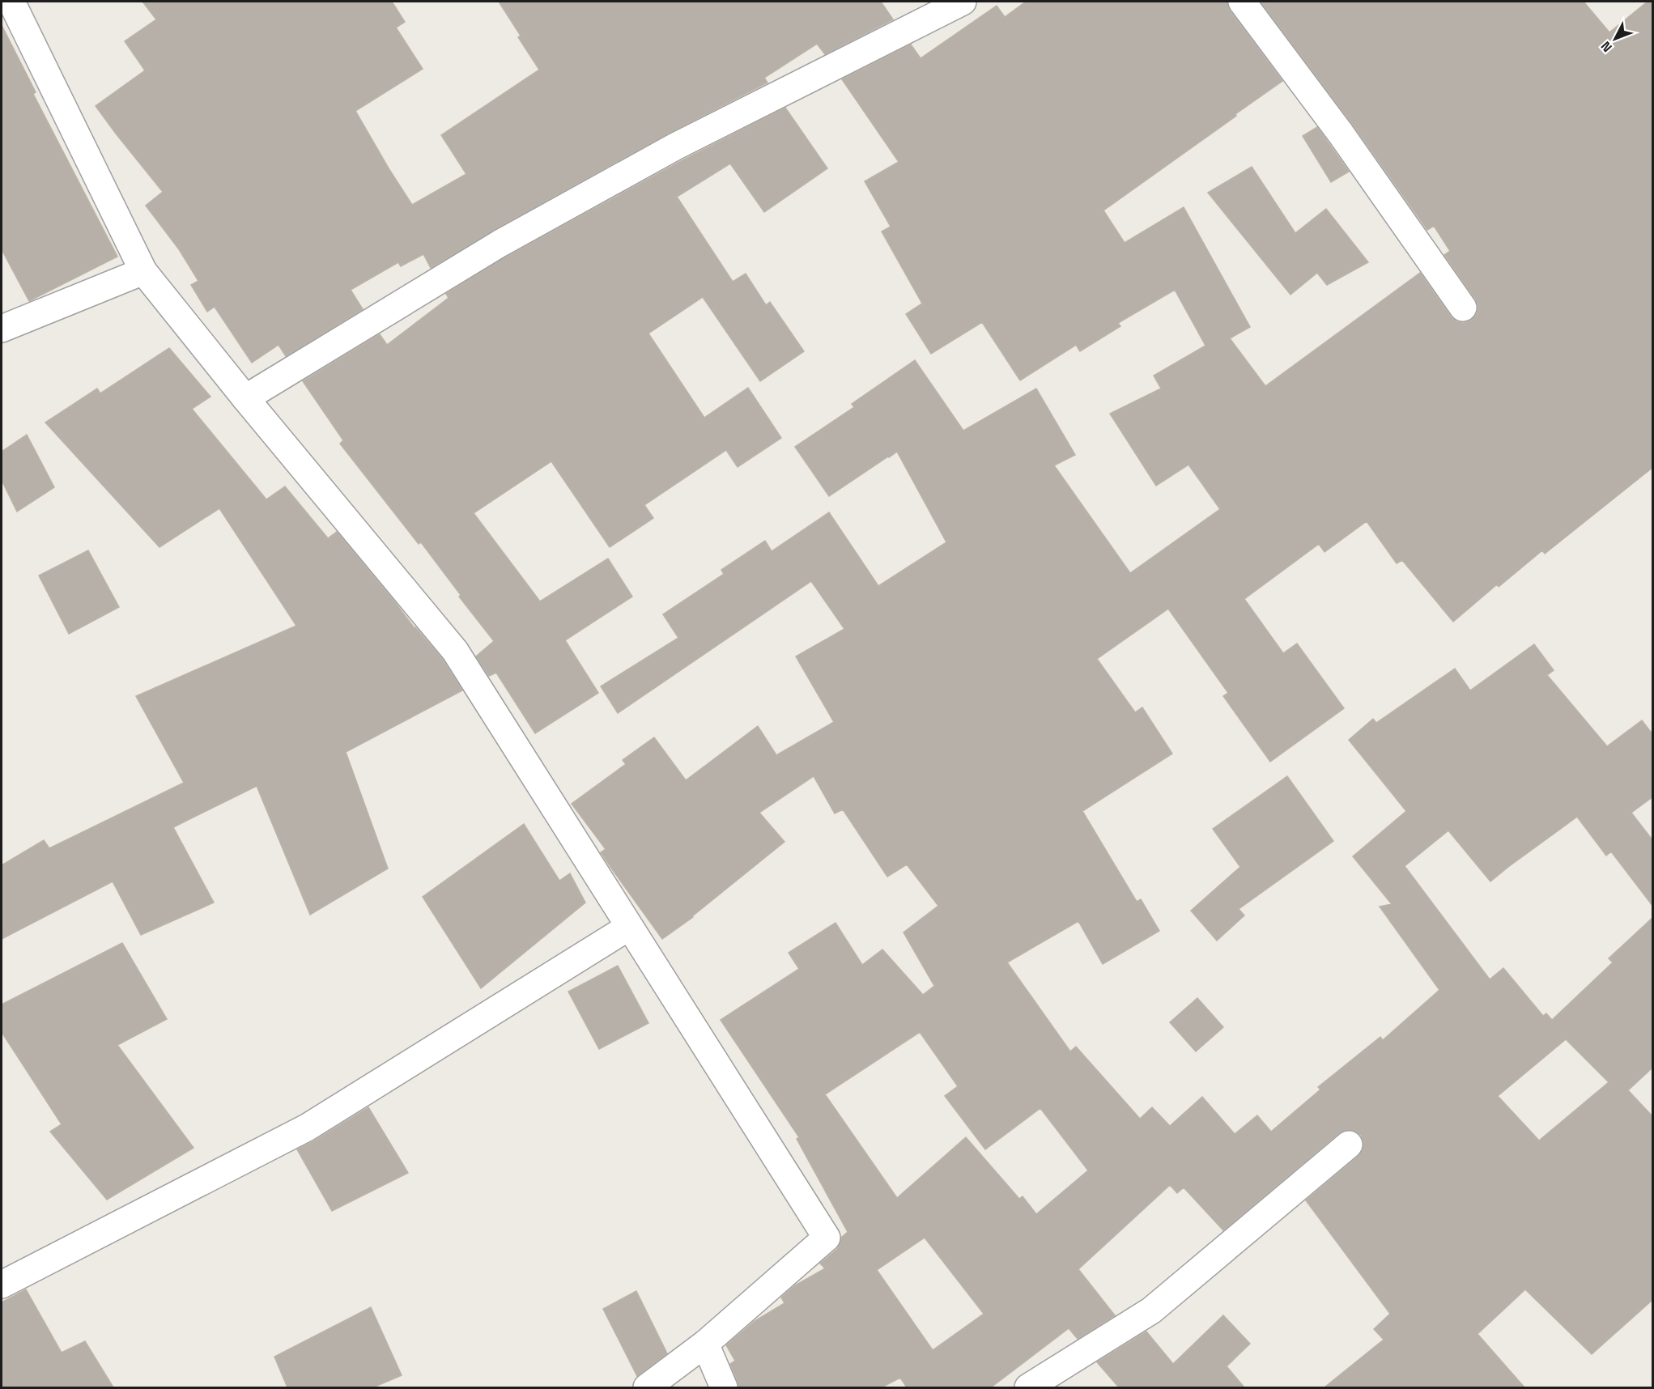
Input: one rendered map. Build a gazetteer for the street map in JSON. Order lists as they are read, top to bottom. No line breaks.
{"north":"bottom left"}
